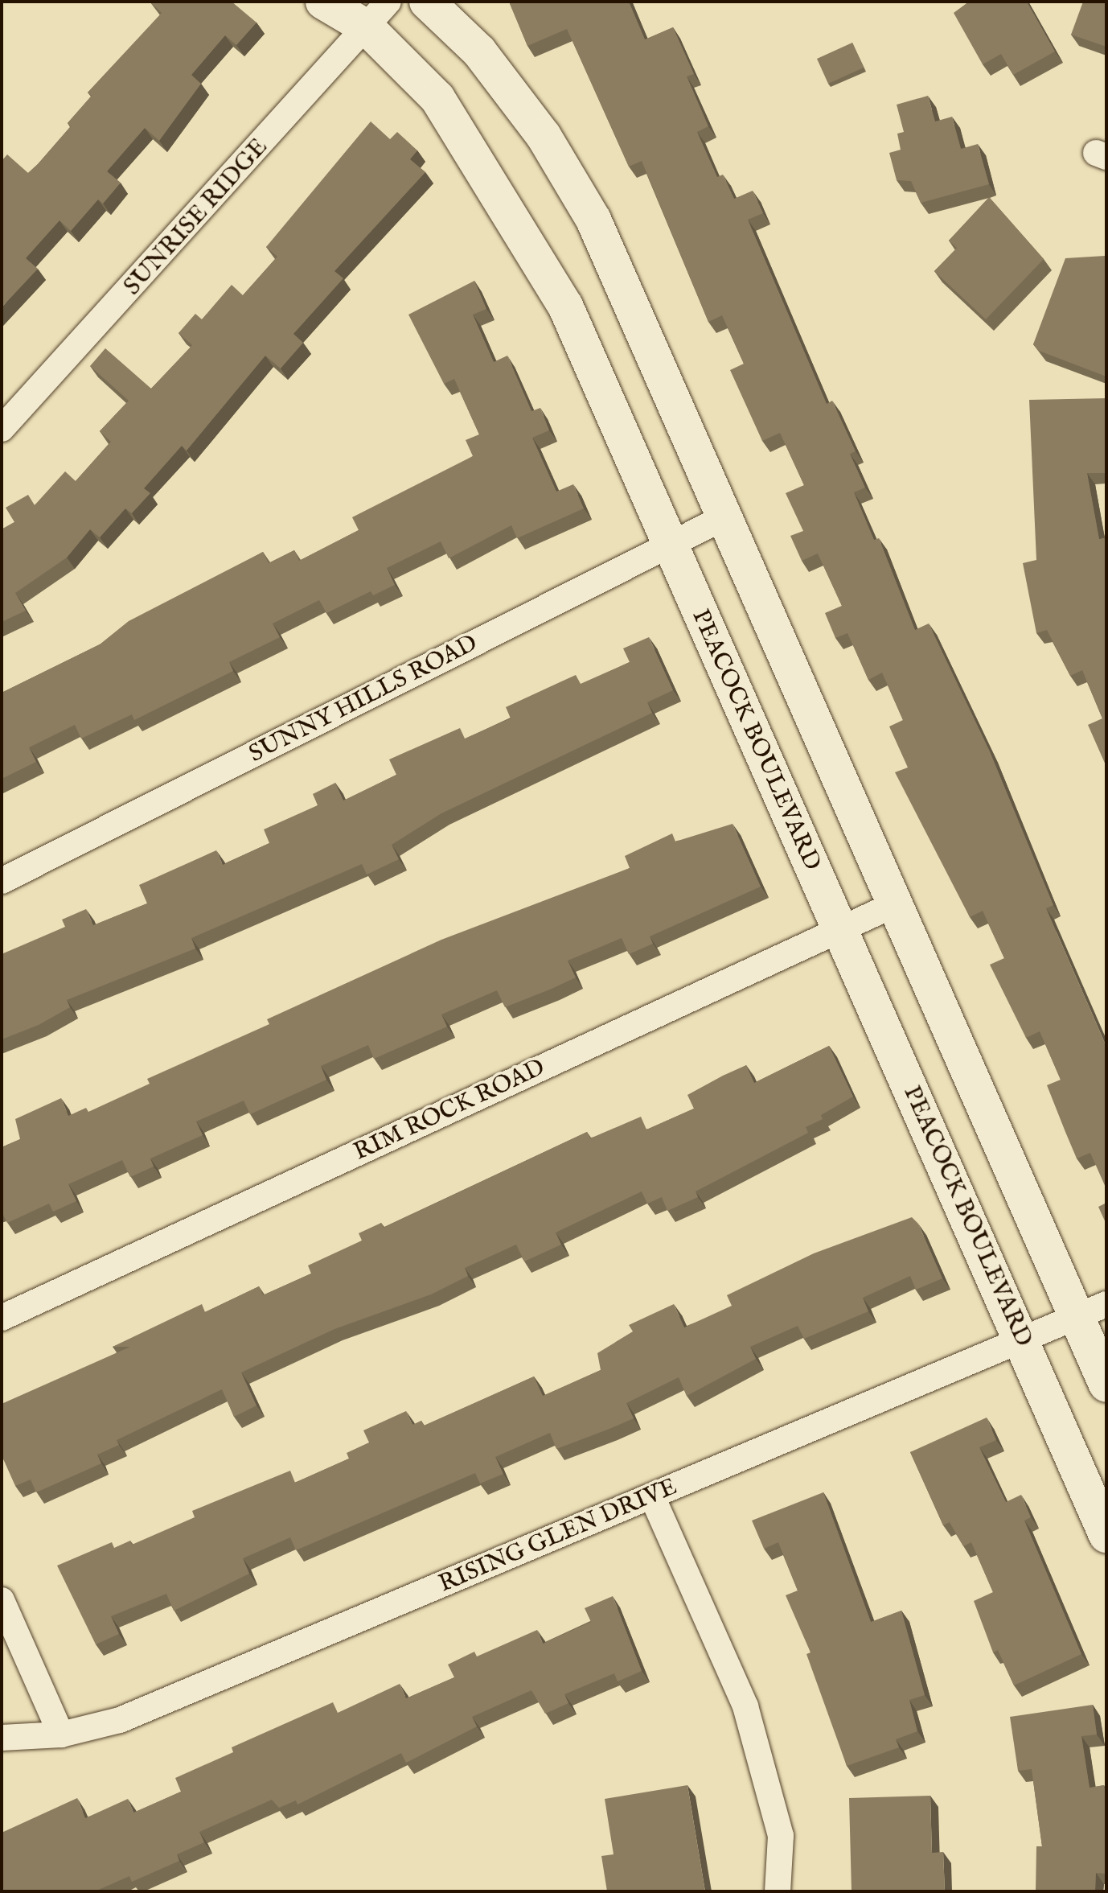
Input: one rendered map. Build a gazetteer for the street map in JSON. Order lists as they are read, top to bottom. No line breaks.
{"streets":{"street":["SUNRISE RIDGE","SUNNY HILLS ROAD","PEACOCK BOULEVARD","RIM ROCK ROAD","RISING GLEN DRIVE"]},"crossings":[["SUNRISE RIDGE","PEACOCK BOULEVARD"],["SUNNY HILLS ROAD","PEACOCK BOULEVARD"],["PEACOCK BOULEVARD","RIM ROCK ROAD"],["PEACOCK BOULEVARD","RISING GLEN DRIVE"]]}
